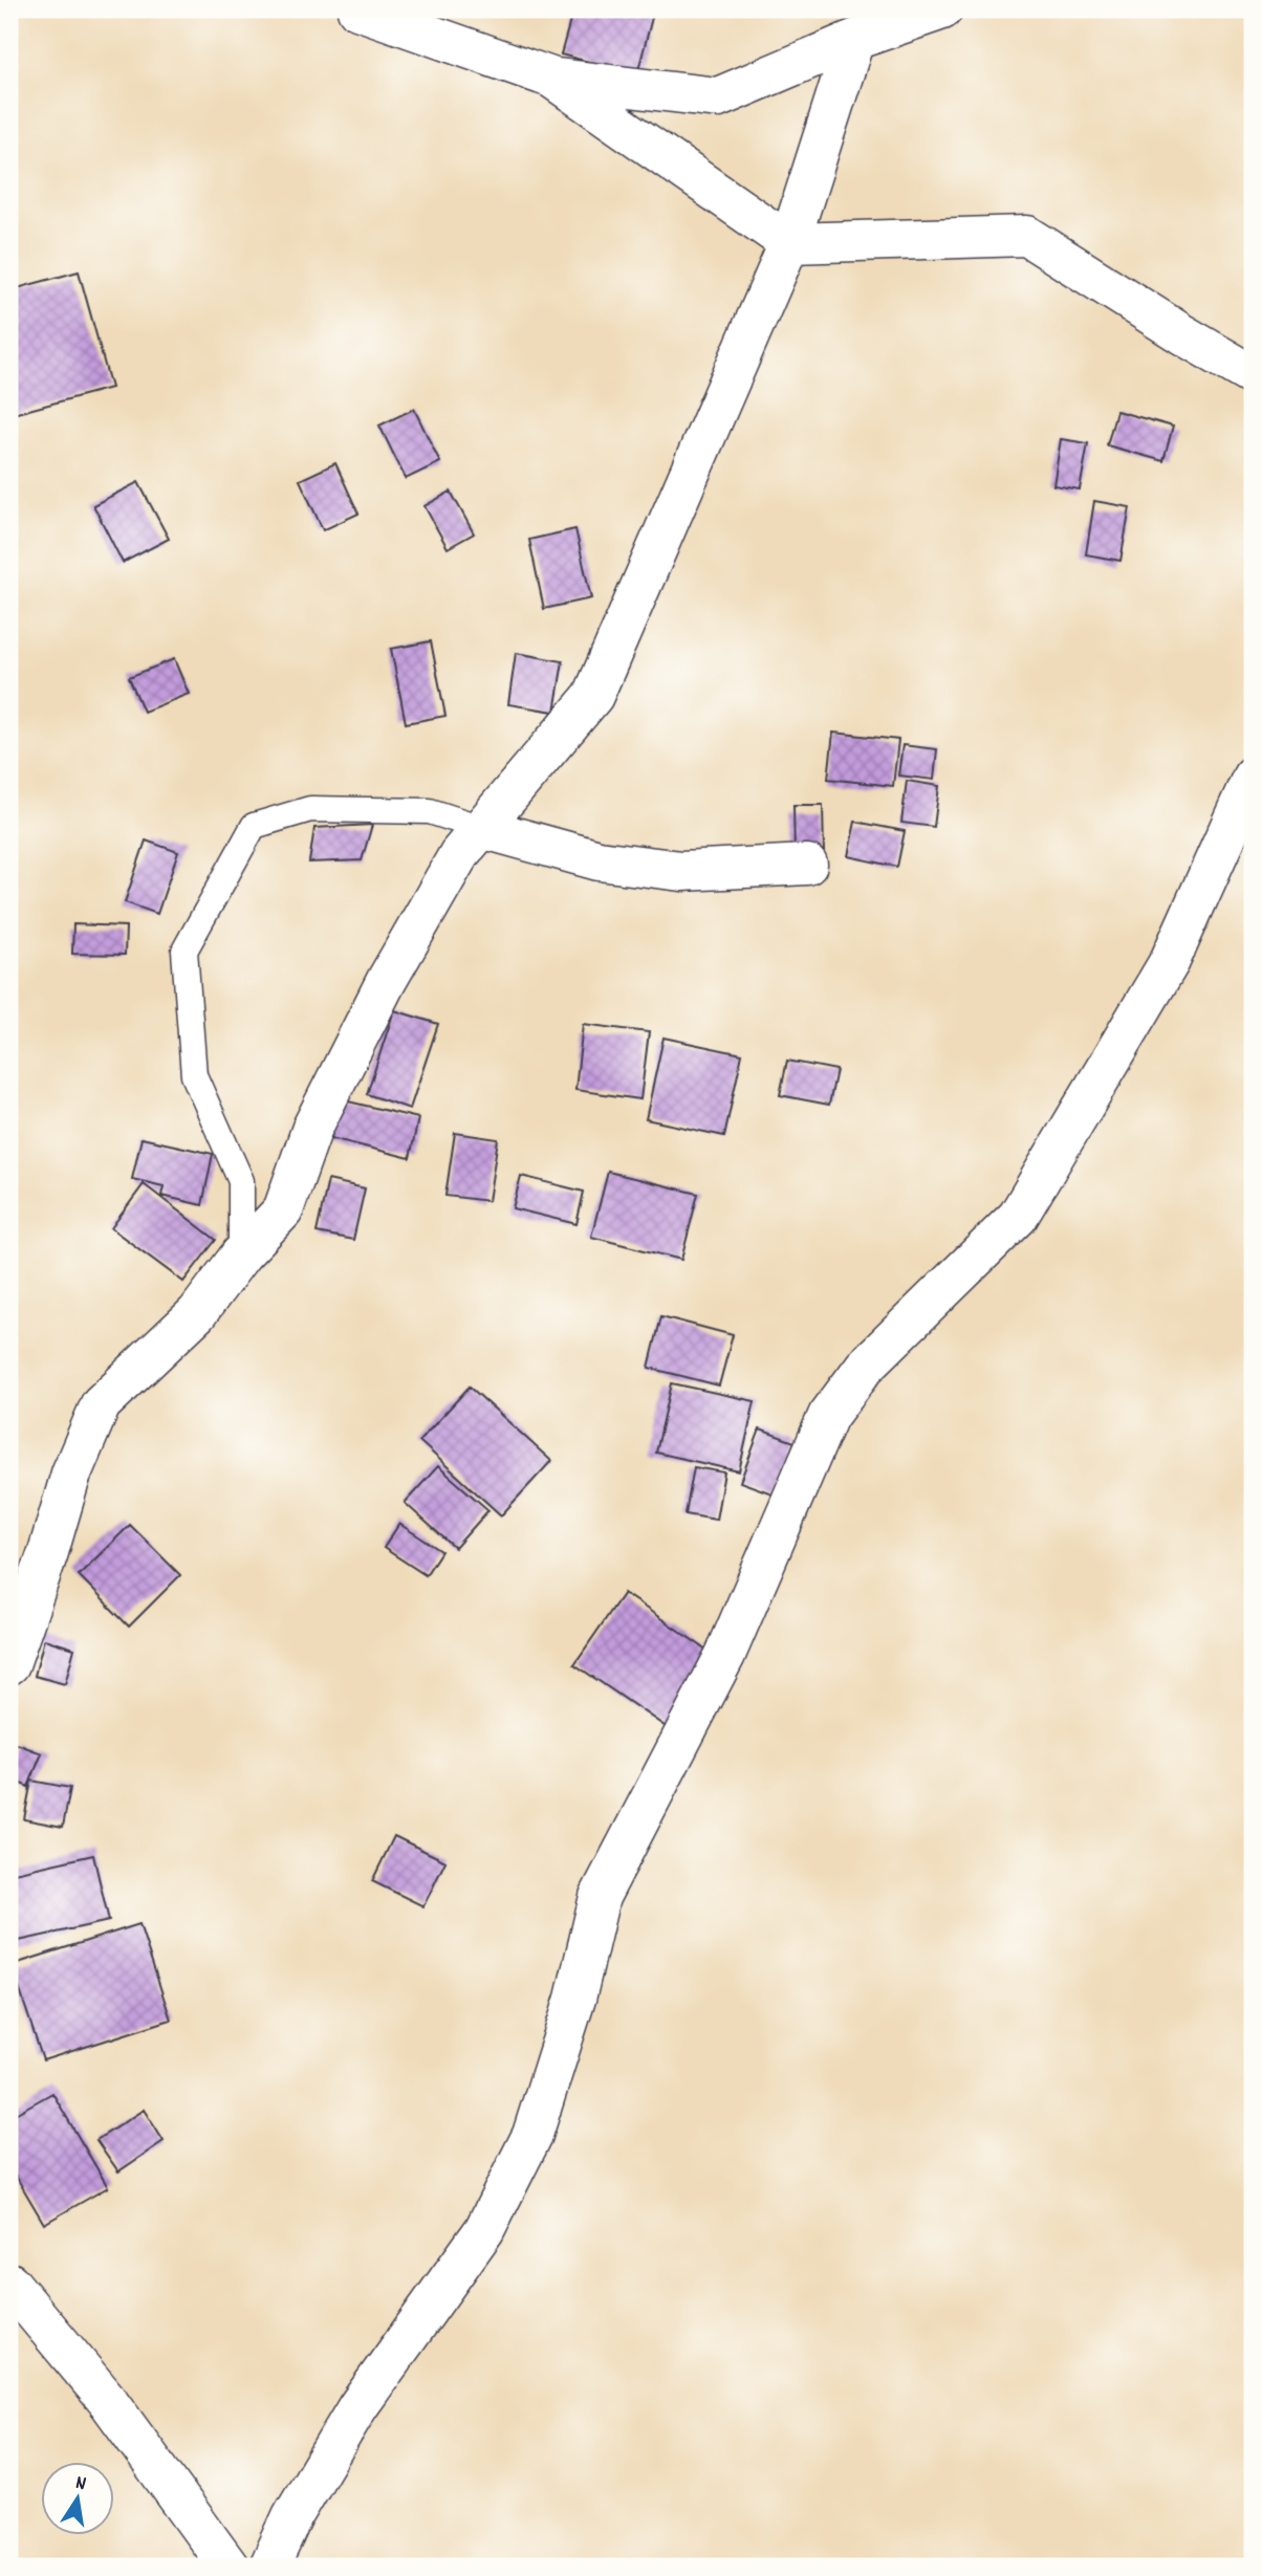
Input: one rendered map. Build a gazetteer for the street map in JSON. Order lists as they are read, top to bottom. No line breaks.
{"north":"top"}
